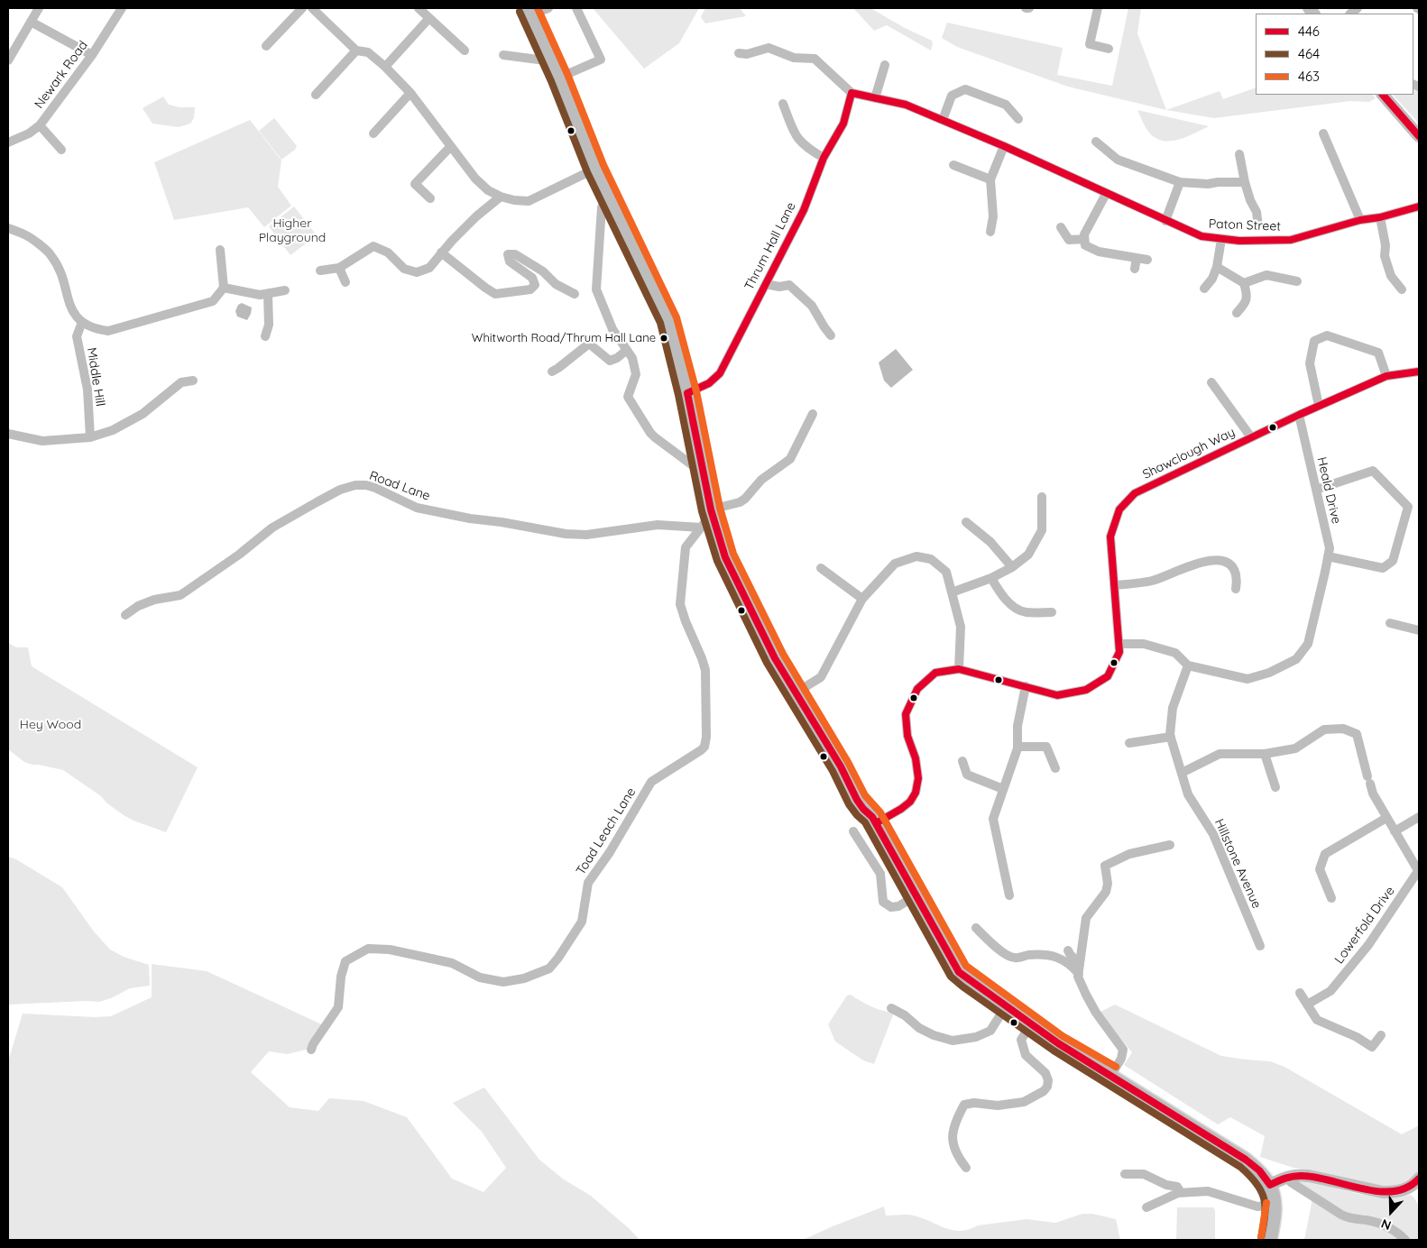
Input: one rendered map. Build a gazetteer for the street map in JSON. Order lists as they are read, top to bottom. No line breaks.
{"streets":{"street":["Newark Road","Paton Street","Thrum Hall Lane","Middle Hill","Shawclough Way","Road Lane","Heald Drive","Toad Leach Lane","Hillstone Avenue","Lowerfold Drive"]},"crossings":[["Paton Street","Thrum Hall Lane"],["Shawclough Way","Heald Drive"],["Road Lane","Toad Leach Lane"],["Heald Drive","Hillstone Avenue"]],"parks":["Higher Playground","Hey Wood"],"places":["Whitworth Road/Thrum Hall Lane"],"lines":["transit line 463","transit line 464","transit line 446"],"legend":["446","464","463"],"north":"bottom"}
